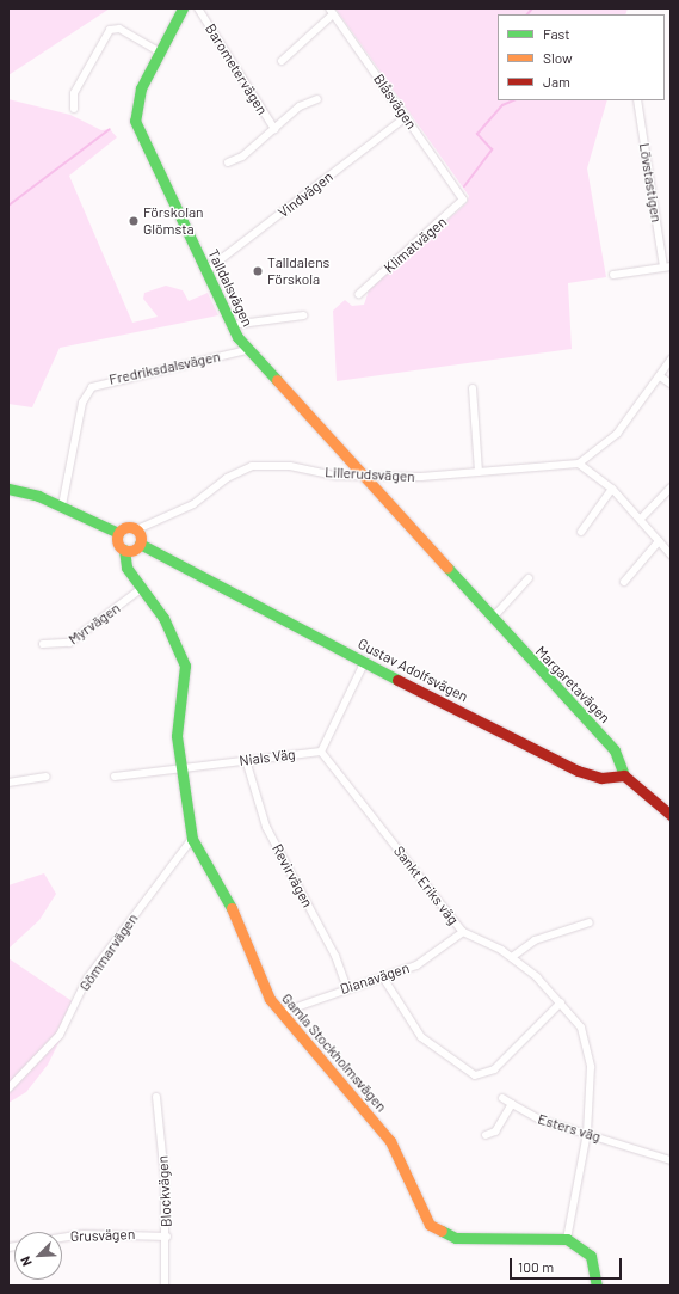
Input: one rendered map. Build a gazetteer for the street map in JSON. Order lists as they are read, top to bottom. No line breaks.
{"streets":{"street":["Barometervägen","Blåsvägen","Lövstastigen","Vindvägen","Klimatvägen","Talldalsvägen","Fredriksdalsvägen","Lillerudsvägen","Myrvägen","Gustav Adolfsvägen","Margaretavägen","Nials Väg","Revirvägen","Sankt Eriks väg","Gömmarvägen","Dianavägen","Gamla Stockholmsvägen","Esters väg","Blockvägen","Grusvägen"]},"crossings":[["Blåsvägen","Vindvägen"],["Blåsvägen","Klimatvägen"],["Vindvägen","Talldalsvägen"],["Talldalsvägen","Fredriksdalsvägen"],["Talldalsvägen","Lillerudsvägen"],["Talldalsvägen","Margaretavägen"],["Lillerudsvägen","Gustav Adolfsvägen"],["Lillerudsvägen","Margaretavägen"],["Lillerudsvägen","Gamla Stockholmsvägen"],["Myrvägen","Gamla Stockholmsvägen"],["Gustav Adolfsvägen","Margaretavägen"],["Gustav Adolfsvägen","Gamla Stockholmsvägen"],["Nials Väg","Revirvägen"],["Nials Väg","Sankt Eriks väg"],["Nials Väg","Gamla Stockholmsvägen"],["Revirvägen","Dianavägen"],["Sankt Eriks väg","Dianavägen"],["Sankt Eriks väg","Gamla Stockholmsvägen"],["Sankt Eriks väg","Esters väg"],["Gömmarvägen","Gamla Stockholmsvägen"],["Dianavägen","Gamla Stockholmsvägen"],["Blockvägen","Grusvägen"]],"places":["Förskolan Glömsta","Talldalens Förskola"],"legend":["Fast","Slow","Jam"],"scale_bar":"100 m","north":"bottom left"}
